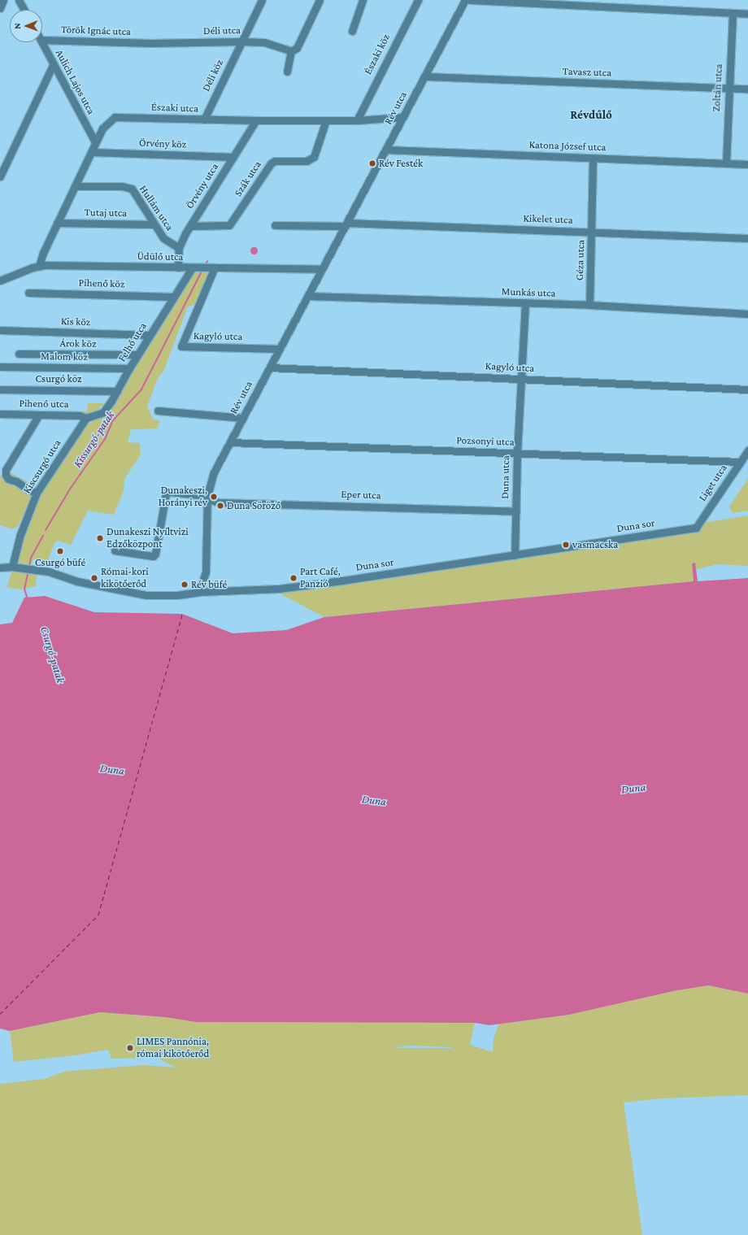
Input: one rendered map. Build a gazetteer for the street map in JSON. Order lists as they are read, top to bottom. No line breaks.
{"streets":{"street":["Török Ignác utca","Déli utca","Északi köz","Tavasz utca","Déli köz","Aulich Lajos utca","Zoltán utca","Északi utca","Rév utca","Örvény köz","Katona József utca","Szák utca","Örvény utca","Hullám utca","Tutaj utca","Kikelet utca","Üdülő utca","Géza utca","Pihenő köz","Munkás utca","Kis köz","Kagyló utca","Felhő utca","Árok köz","Malom köz","Csurgó köz","Pihenő utca","Pozsonyi utca","Kiscsurgó utca","Duna utca","Liget utca","Eper utca","Duna sor"]},"crossings":[["Török Ignác utca","Déli utca"],["Déli utca","Déli köz"],["Északi köz","Északi utca"],["Tavasz utca","Zoltán utca"],["Tavasz utca","Rév utca"],["Déli köz","Északi utca"],["Aulich Lajos utca","Északi utca"],["Zoltán utca","Katona József utca"],["Északi utca","Rév utca"],["Északi utca","Örvény köz"],["Északi utca","Szák utca"],["Északi utca","Örvény utca"],["Északi utca","Hullám utca"],["Északi utca","Tutaj utca"],["Északi utca","Üdülő utca"],["Rév utca","Katona József utca"],["Rév utca","Kikelet utca"],["Rév utca","Üdülő utca"],["Rév utca","Munkás utca"],["Rév utca","Kagyló utca"],["Rév utca","Pozsonyi utca"],["Rév utca","Eper utca"],["Rév utca","Duna sor"],["Örvény köz","Örvény utca"],["Katona József utca","Géza utca"],["Szák utca","Örvény utca"],["Örvény utca","Hullám utca"],["Örvény utca","Üdülő utca"],["Hullám utca","Tutaj utca"],["Kikelet utca","Géza utca"],["Üdülő utca","Kagyló utca"],["Üdülő utca","Felhő utca"],["Géza utca","Munkás utca"],["Pihenő köz","Felhő utca"],["Munkás utca","Duna utca"],["Kis köz","Felhő utca"],["Kagyló utca","Duna utca"],["Felhő utca","Árok köz"],["Felhő utca","Malom köz"],["Felhő utca","Csurgó köz"],["Felhő utca","Pihenő utca"],["Felhő utca","Kiscsurgó utca"],["Pihenő utca","Kiscsurgó utca"],["Pozsonyi utca","Duna utca"],["Pozsonyi utca","Liget utca"],["Kiscsurgó utca","Duna sor"],["Duna utca","Eper utca"],["Duna utca","Duna sor"],["Liget utca","Duna sor"]],"districts":["Révdűlő"],"water":["Kissurgó-patak","Csurgó-patak","Duna"],"places":["Rév Festék","Dunakeszi, Horányi rév","Duna Söröző","Dunakeszi Nyíltvizi Edzőközpont","vasmacska","Csurgó büfé","Római-kori kikötőerőd","Part Café, Panzió","Rév büfé","LIMES Pannónia, római kikötőerőd"],"north":"left"}
